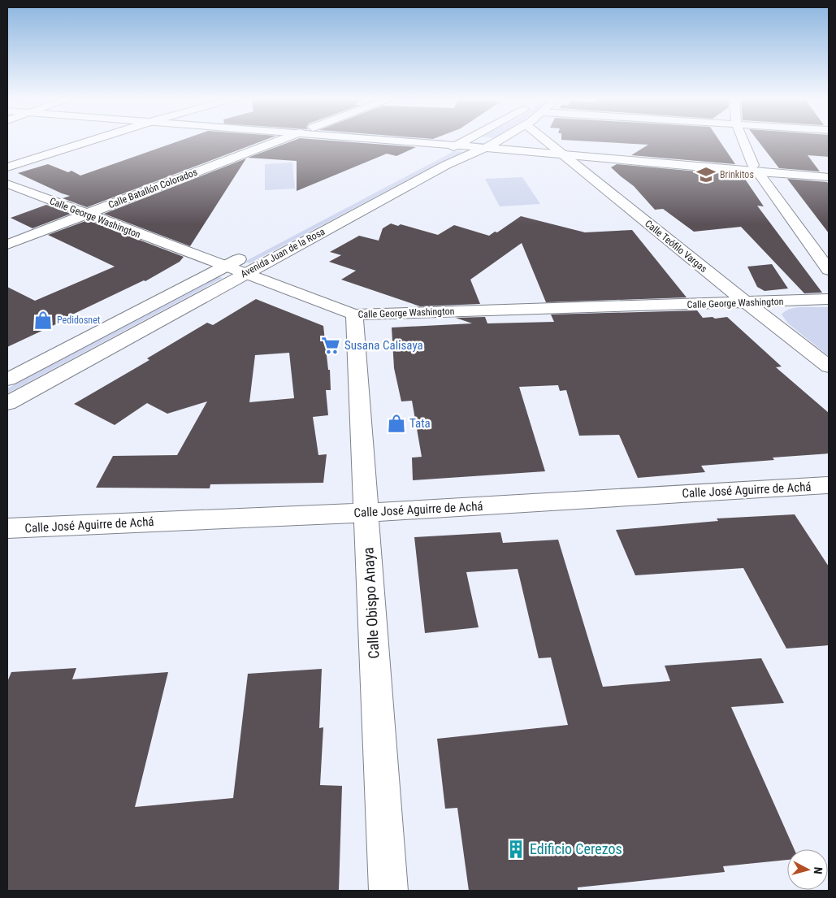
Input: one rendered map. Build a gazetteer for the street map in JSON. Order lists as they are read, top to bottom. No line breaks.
{"streets":{"street":["Calle Batallón Colorados","Calle George Washington","Calle Teófilo Vargas","Avenida Juan de la Rosa","Calle José Aguirre de Achá","Calle Obispo Anaya"]},"crossings":[["Calle Batallón Colorados","Calle George Washington"],["Calle George Washington","Calle Teófilo Vargas"],["Calle George Washington","Avenida Juan de la Rosa"],["Calle George Washington","Calle Obispo Anaya"],["Calle José Aguirre de Achá","Calle Obispo Anaya"]],"places":{"school or university":["Brinkitos"],"shop":["Pedidosnet","Tata"],"supermarket":["Susana Calisaya"],"building":["Edificio Cerezos"]},"north":"right"}
